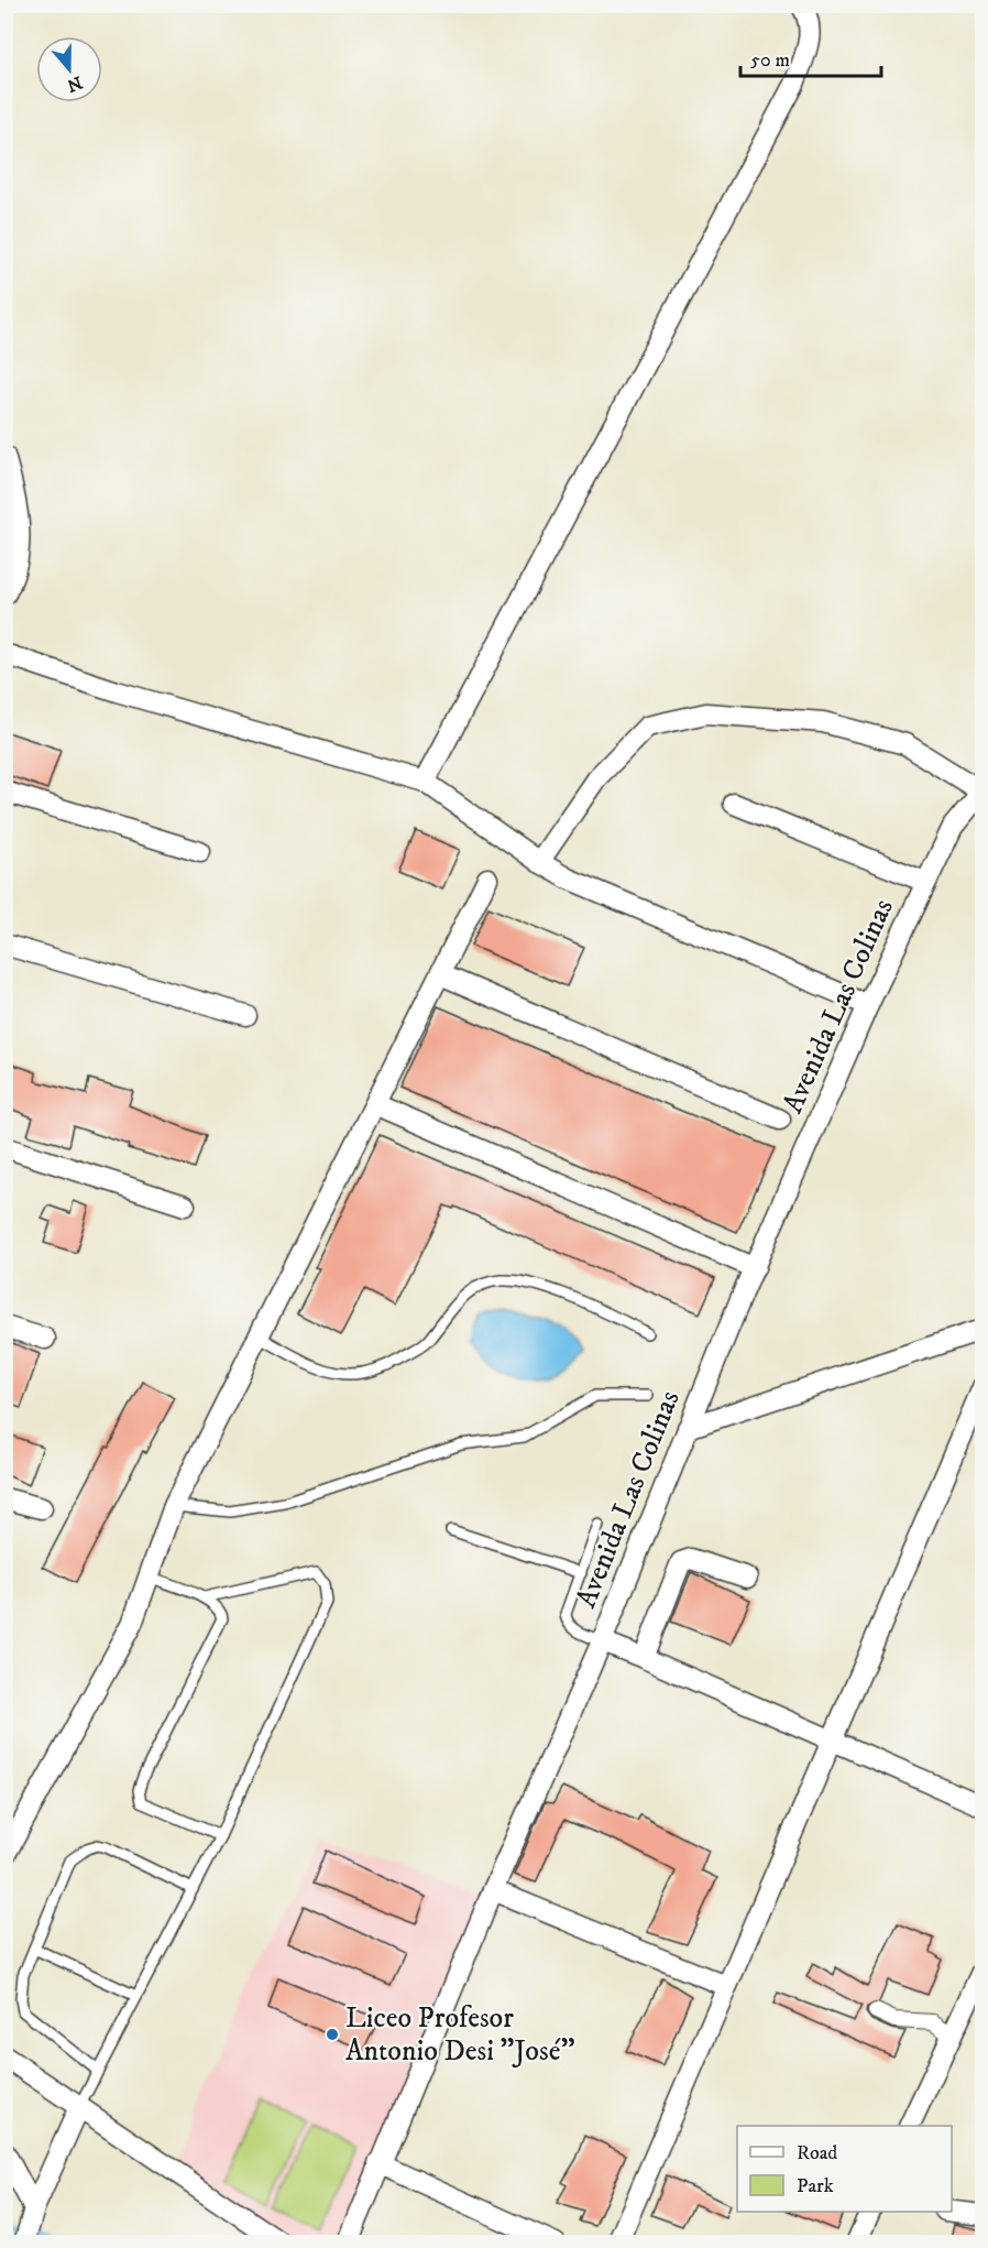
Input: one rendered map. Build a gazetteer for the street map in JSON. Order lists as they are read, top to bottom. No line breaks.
{"streets":{"street":["Avenida Las Colinas"]},"places":["Liceo Profesor Antonio Desi \"José\""],"legend":["Road","Park"],"scale_bar":"50 m","north":"bottom"}
